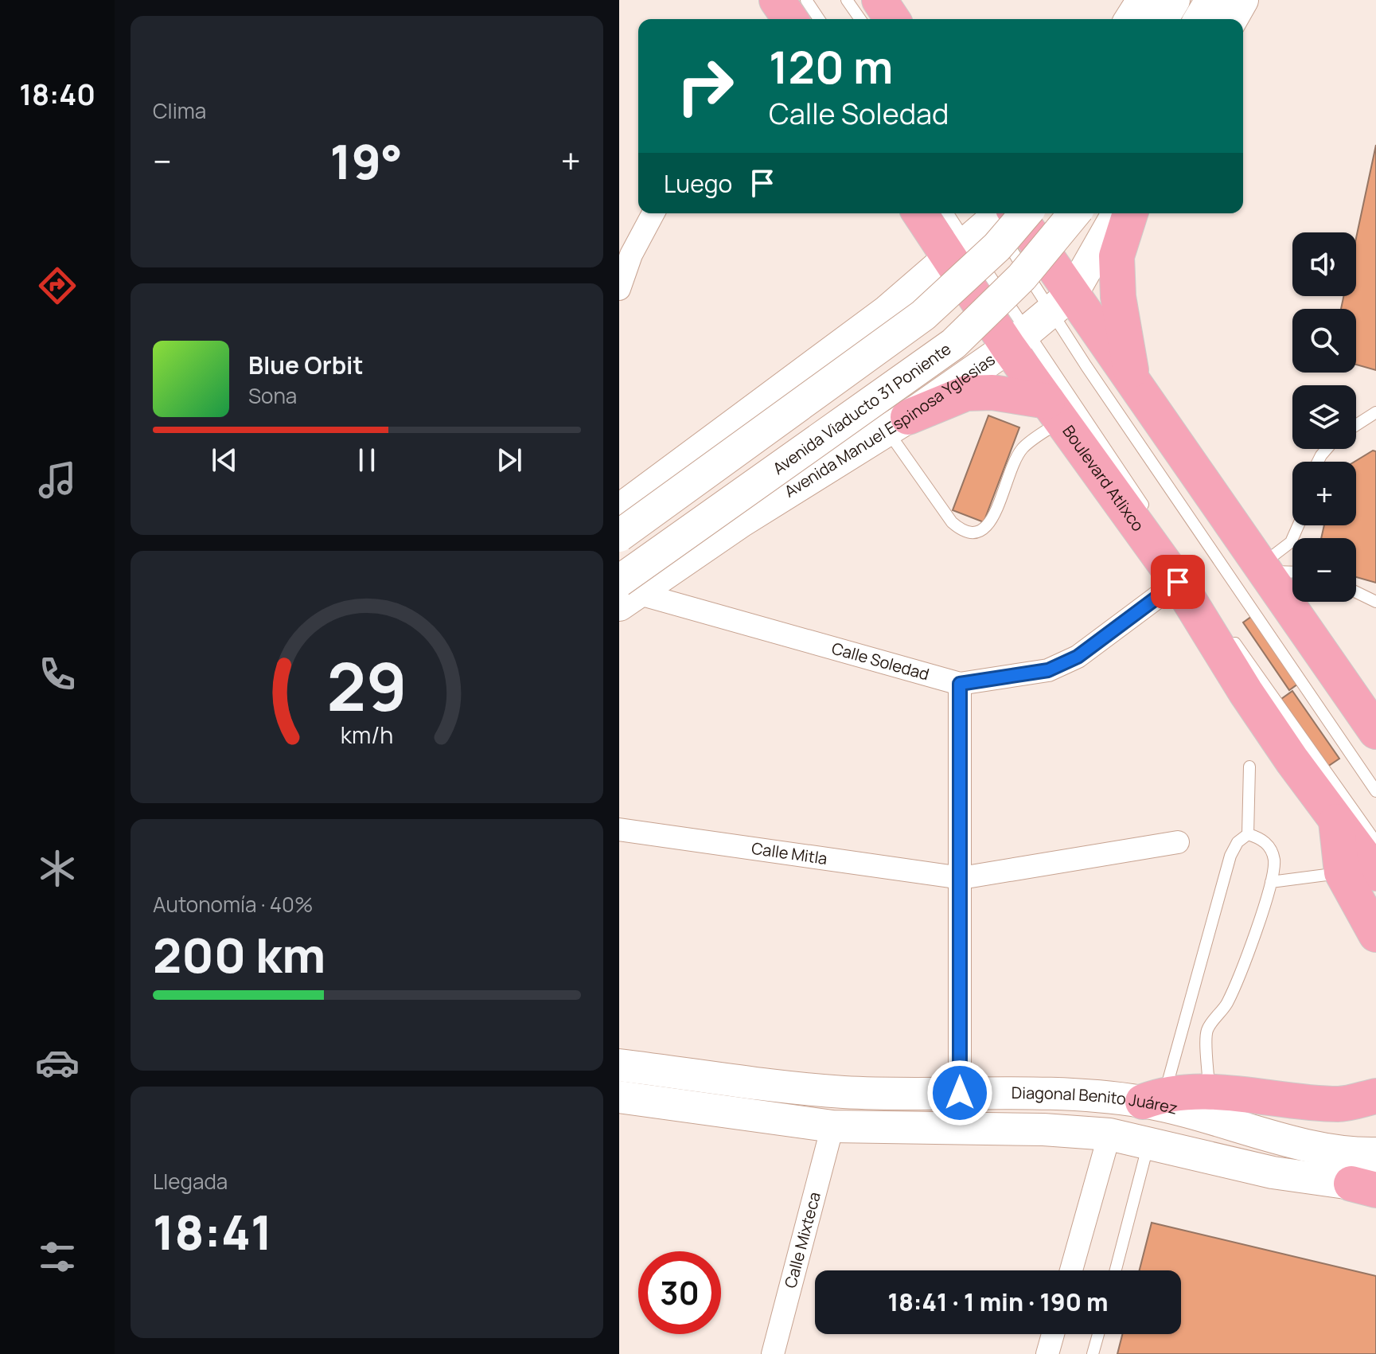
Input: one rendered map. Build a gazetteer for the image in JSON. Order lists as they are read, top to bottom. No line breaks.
{"streets":{"main road":["Avenida Viaducto 31 Poniente","Avenida Manuel Espinosa Yglesias","Boulevard Atlixco","Diagonal Benito Juárez"],"street":["Calle Soledad","Calle Mitla","Calle Mixteca"]},"crossings":[["Avenida Viaducto 31 Poniente","Avenida Manuel Espinosa Yglesias"],["Avenida Viaducto 31 Poniente","Calle Soledad"],["Avenida Manuel Espinosa Yglesias","Boulevard Atlixco"],["Avenida Manuel Espinosa Yglesias","Calle Soledad"],["Boulevard Atlixco","Calle Soledad"],["Diagonal Benito Juárez","Calle Mixteca"]],"page":{"tabs":"18:40","tile":["Clima",["Autonomía · 40%","200 km"],["Llegada","18:41"]],"turn":["120 m","Calle Soledad"],"heat":["−","19°","+"],"then":"Luego","map_buttons":["+","−"],"song":["Blue Orbit","Sona"],"limit":"30","trip":"18:41 · 1 min · 190 m","gauge":["29","km/h"]}}
